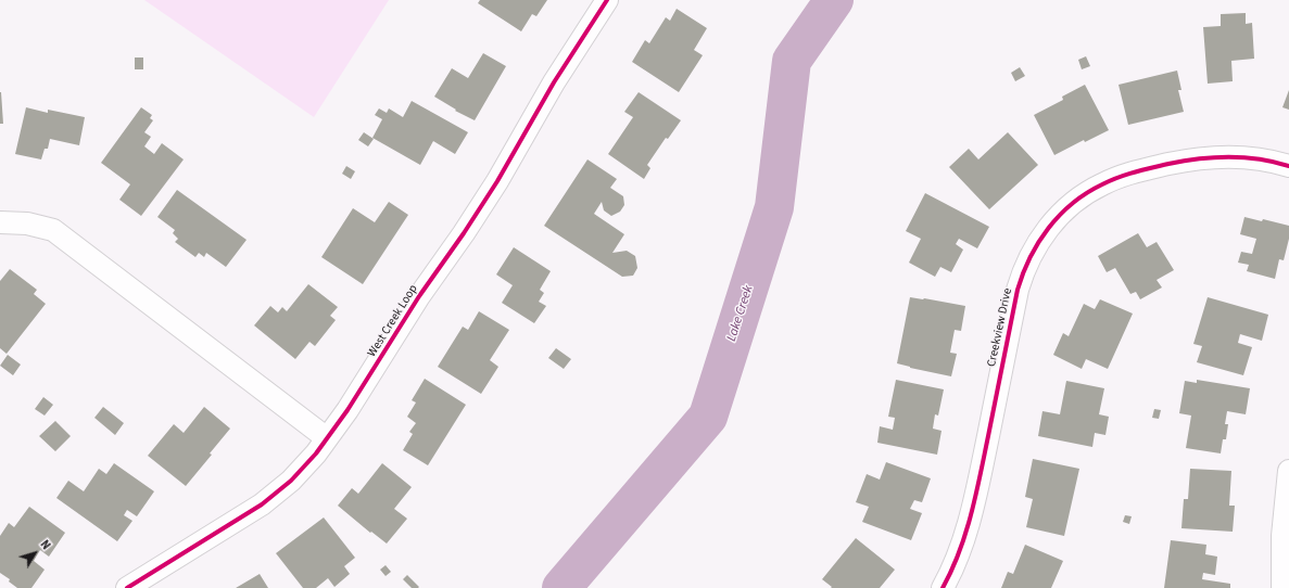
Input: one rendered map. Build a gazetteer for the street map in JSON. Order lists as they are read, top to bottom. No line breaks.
{"streets":{"street":["West Creek Loop","Creekview Drive"]},"water":["Lake Creek"],"north":"top right"}
